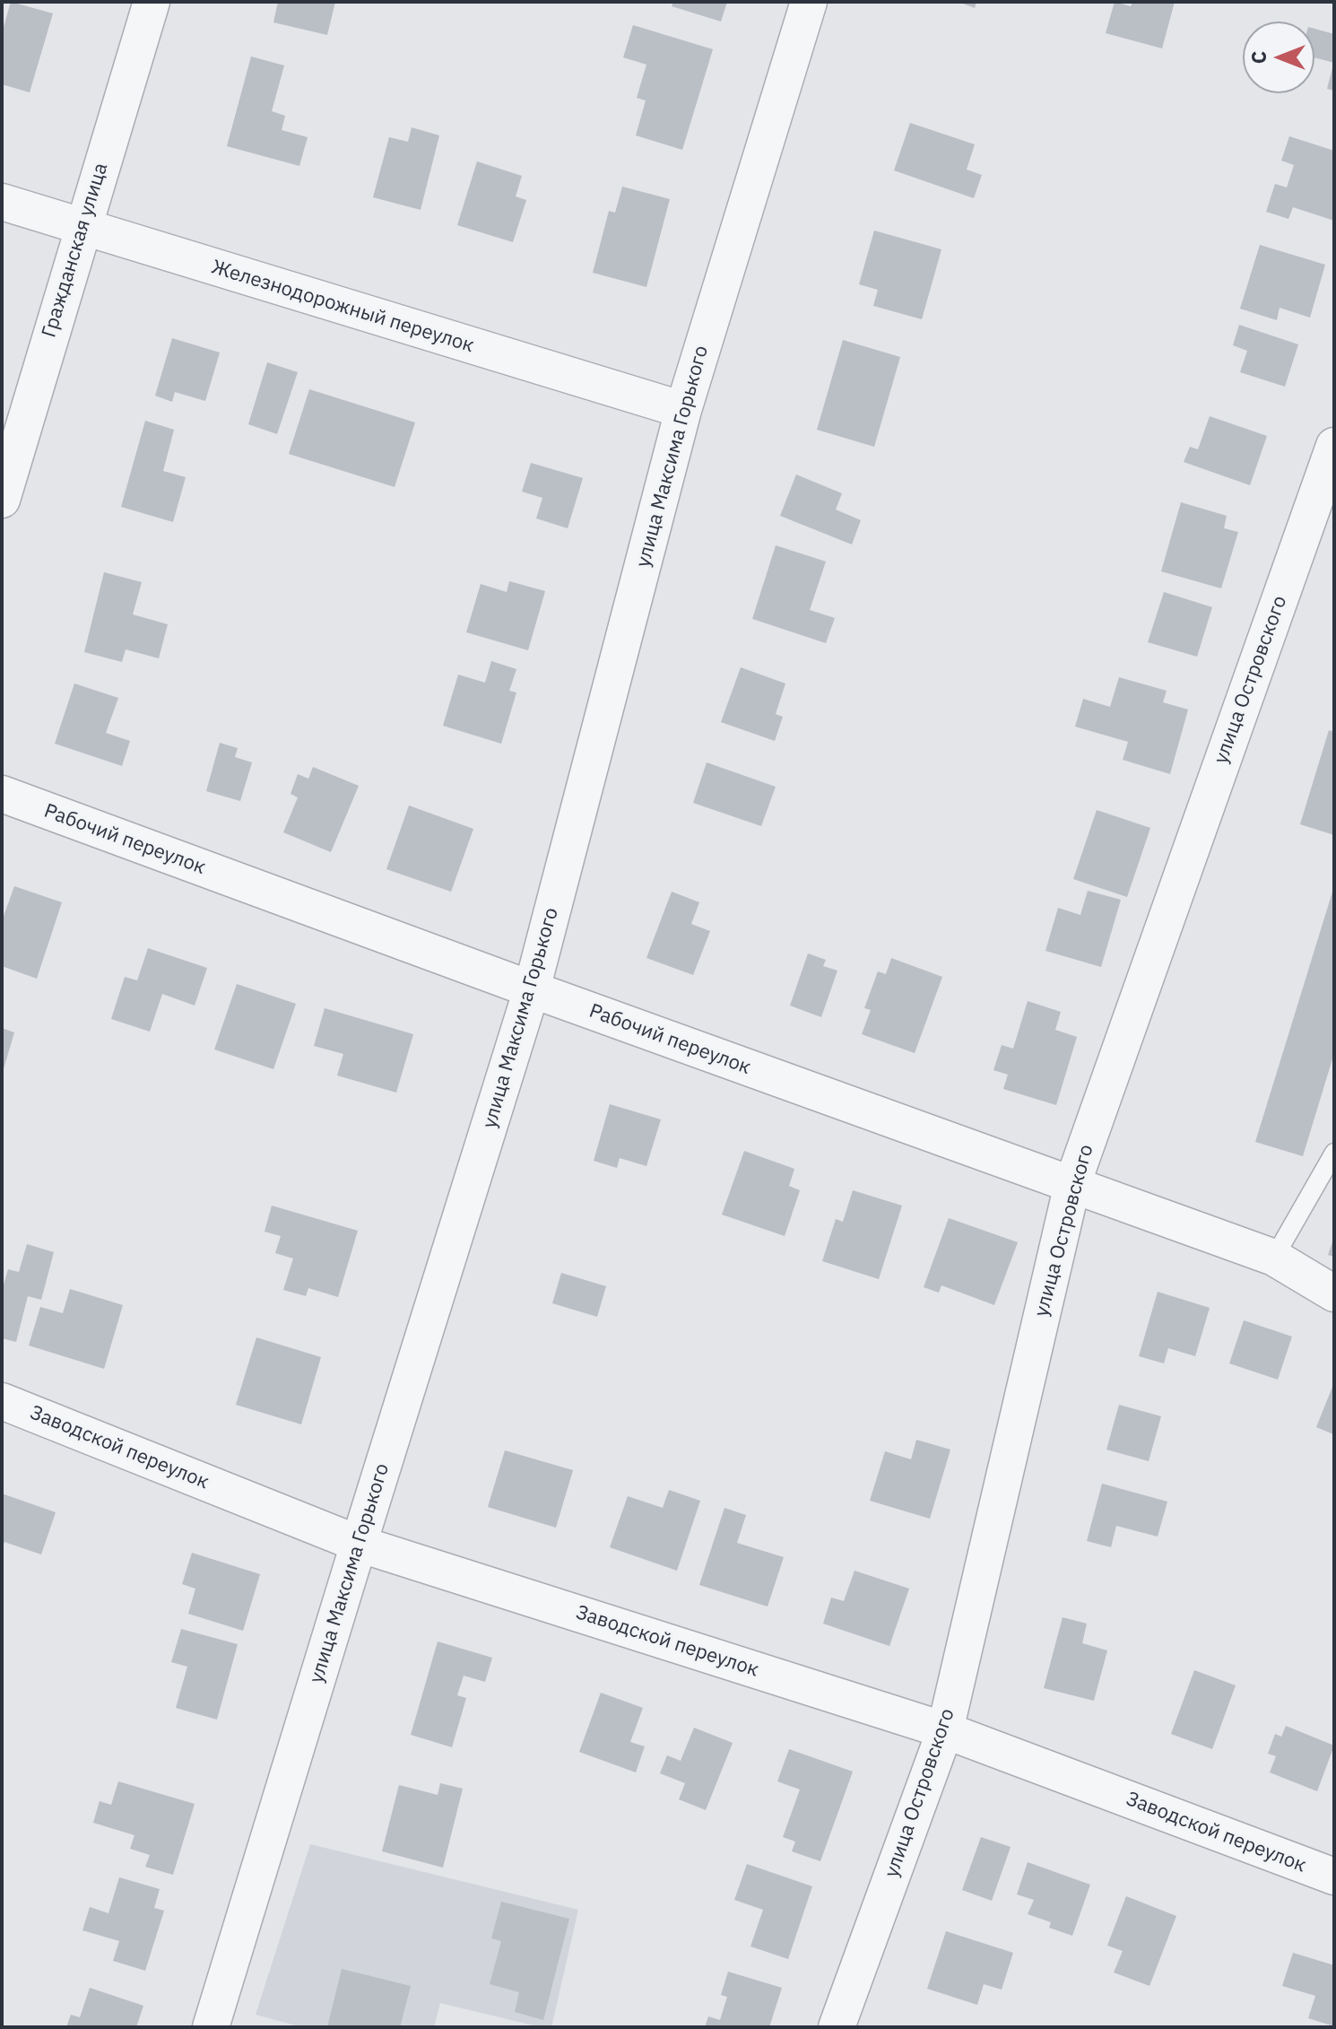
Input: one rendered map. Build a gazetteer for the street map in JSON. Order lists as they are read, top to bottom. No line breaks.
{"streets":{"street":["Гражданская улица","Железнодорожный переулок","улица Максима Горького","улица Островского","Рабочий переулок","Заводской переулок"]},"crossings":[["Гражданская улица","Железнодорожный переулок"],["Железнодорожный переулок","улица Максима Горького"],["улица Максима Горького","Рабочий переулок"],["улица Максима Горького","Заводской переулок"],["улица Островского","Рабочий переулок"],["улица Островского","Заводской переулок"]],"north":"left"}
